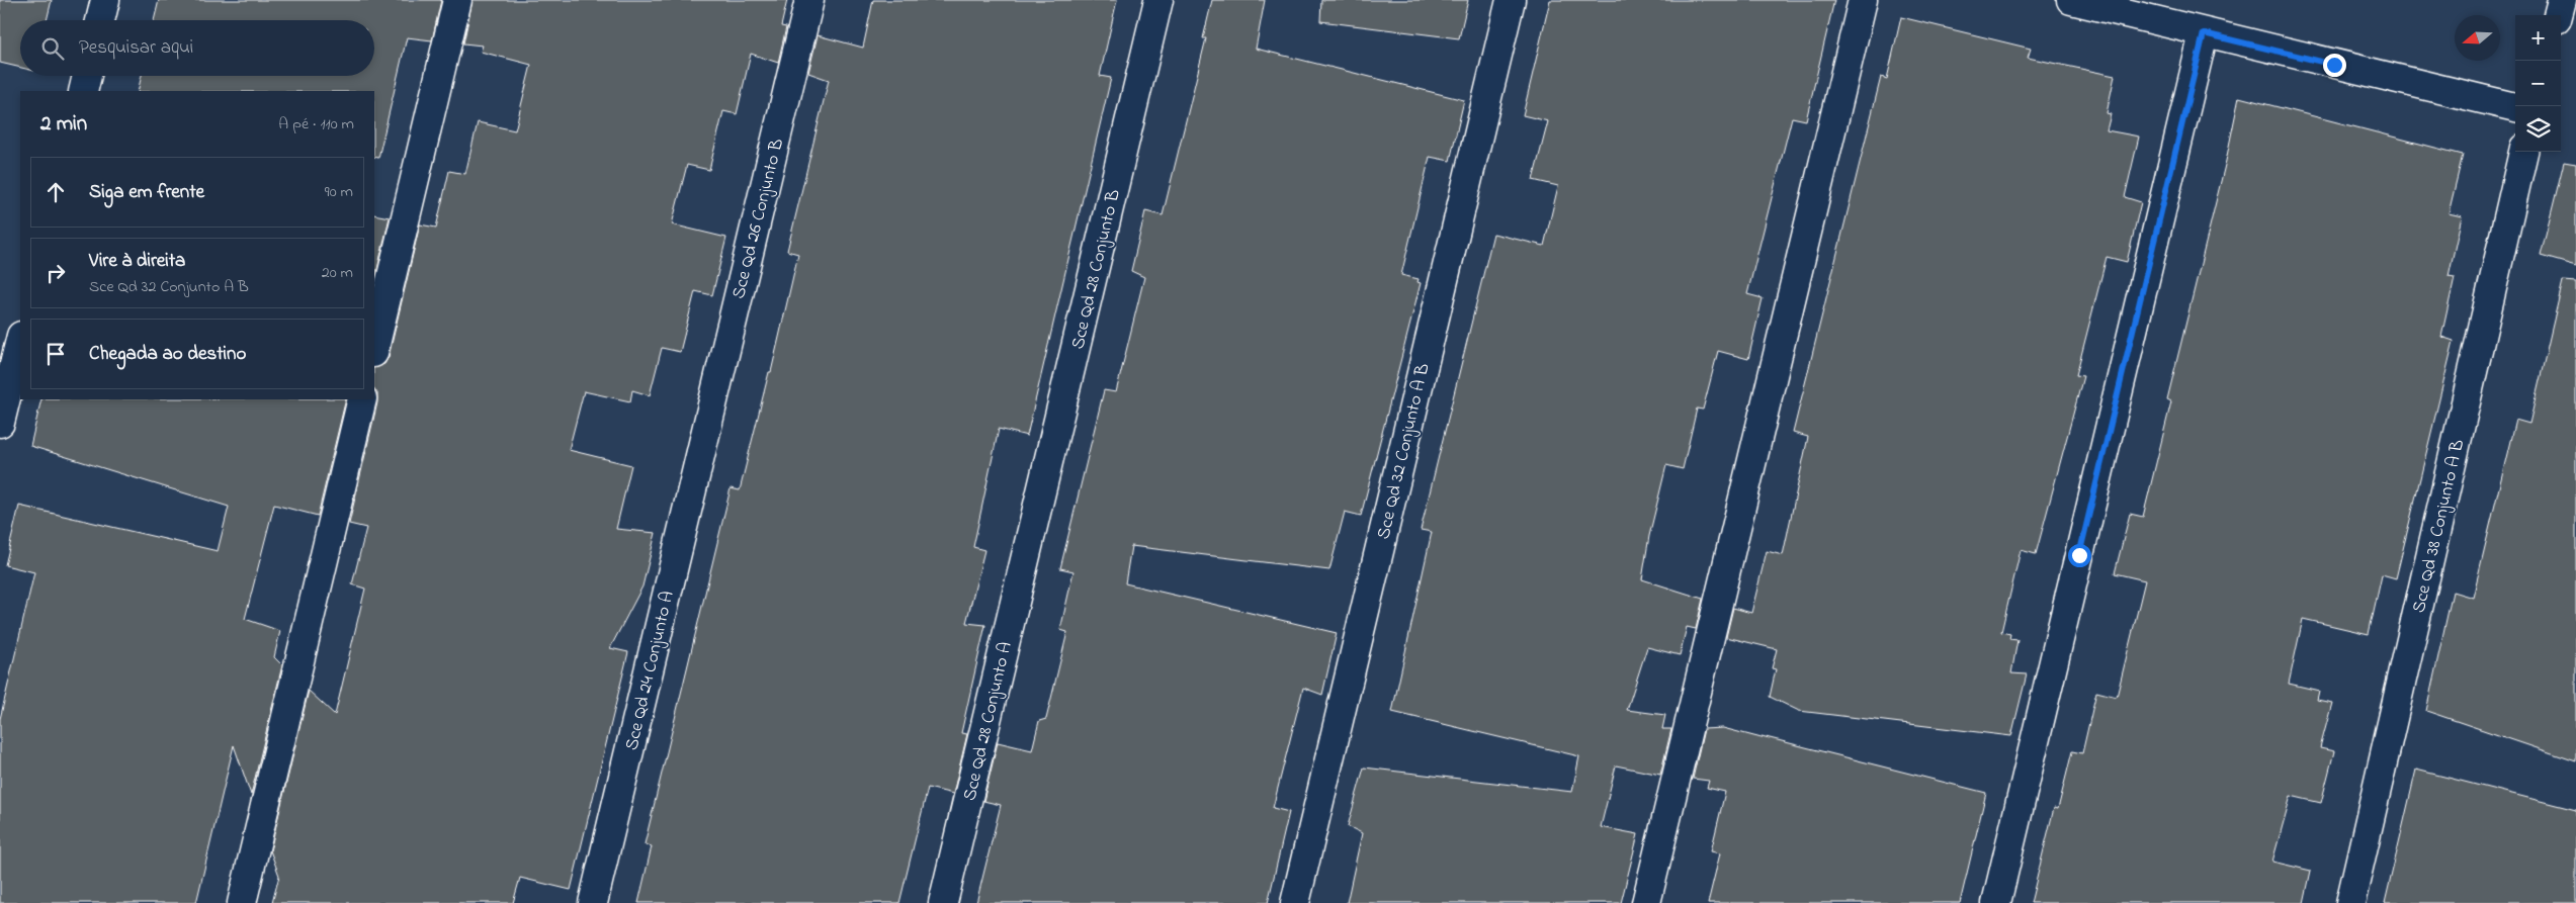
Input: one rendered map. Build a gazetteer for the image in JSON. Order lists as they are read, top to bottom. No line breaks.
{"streets":{"street":["Sce Qd 26 Conjunto B","Sce Qd 28 Conjunto B","Sce Qd 32 Conjunto A B","Sce Qd 38 Conjunto A B","Sce Qd 24 Conjunto A","Sce Qd 28 Conjunto A"]},"crossings":[["Sce Qd 26 Conjunto B","Sce Qd 24 Conjunto A"],["Sce Qd 28 Conjunto B","Sce Qd 28 Conjunto A"]],"north":"left","page":{"map_buttons":["+","−"],"search":"Pesquisar aqui","heading":["2 min","A pé · 110 m"],"list":[["Siga em frente","90 m"],["Vire à direita","Sce Qd 32 Conjunto A B","20 m"],"Chegada ao destino"]}}
